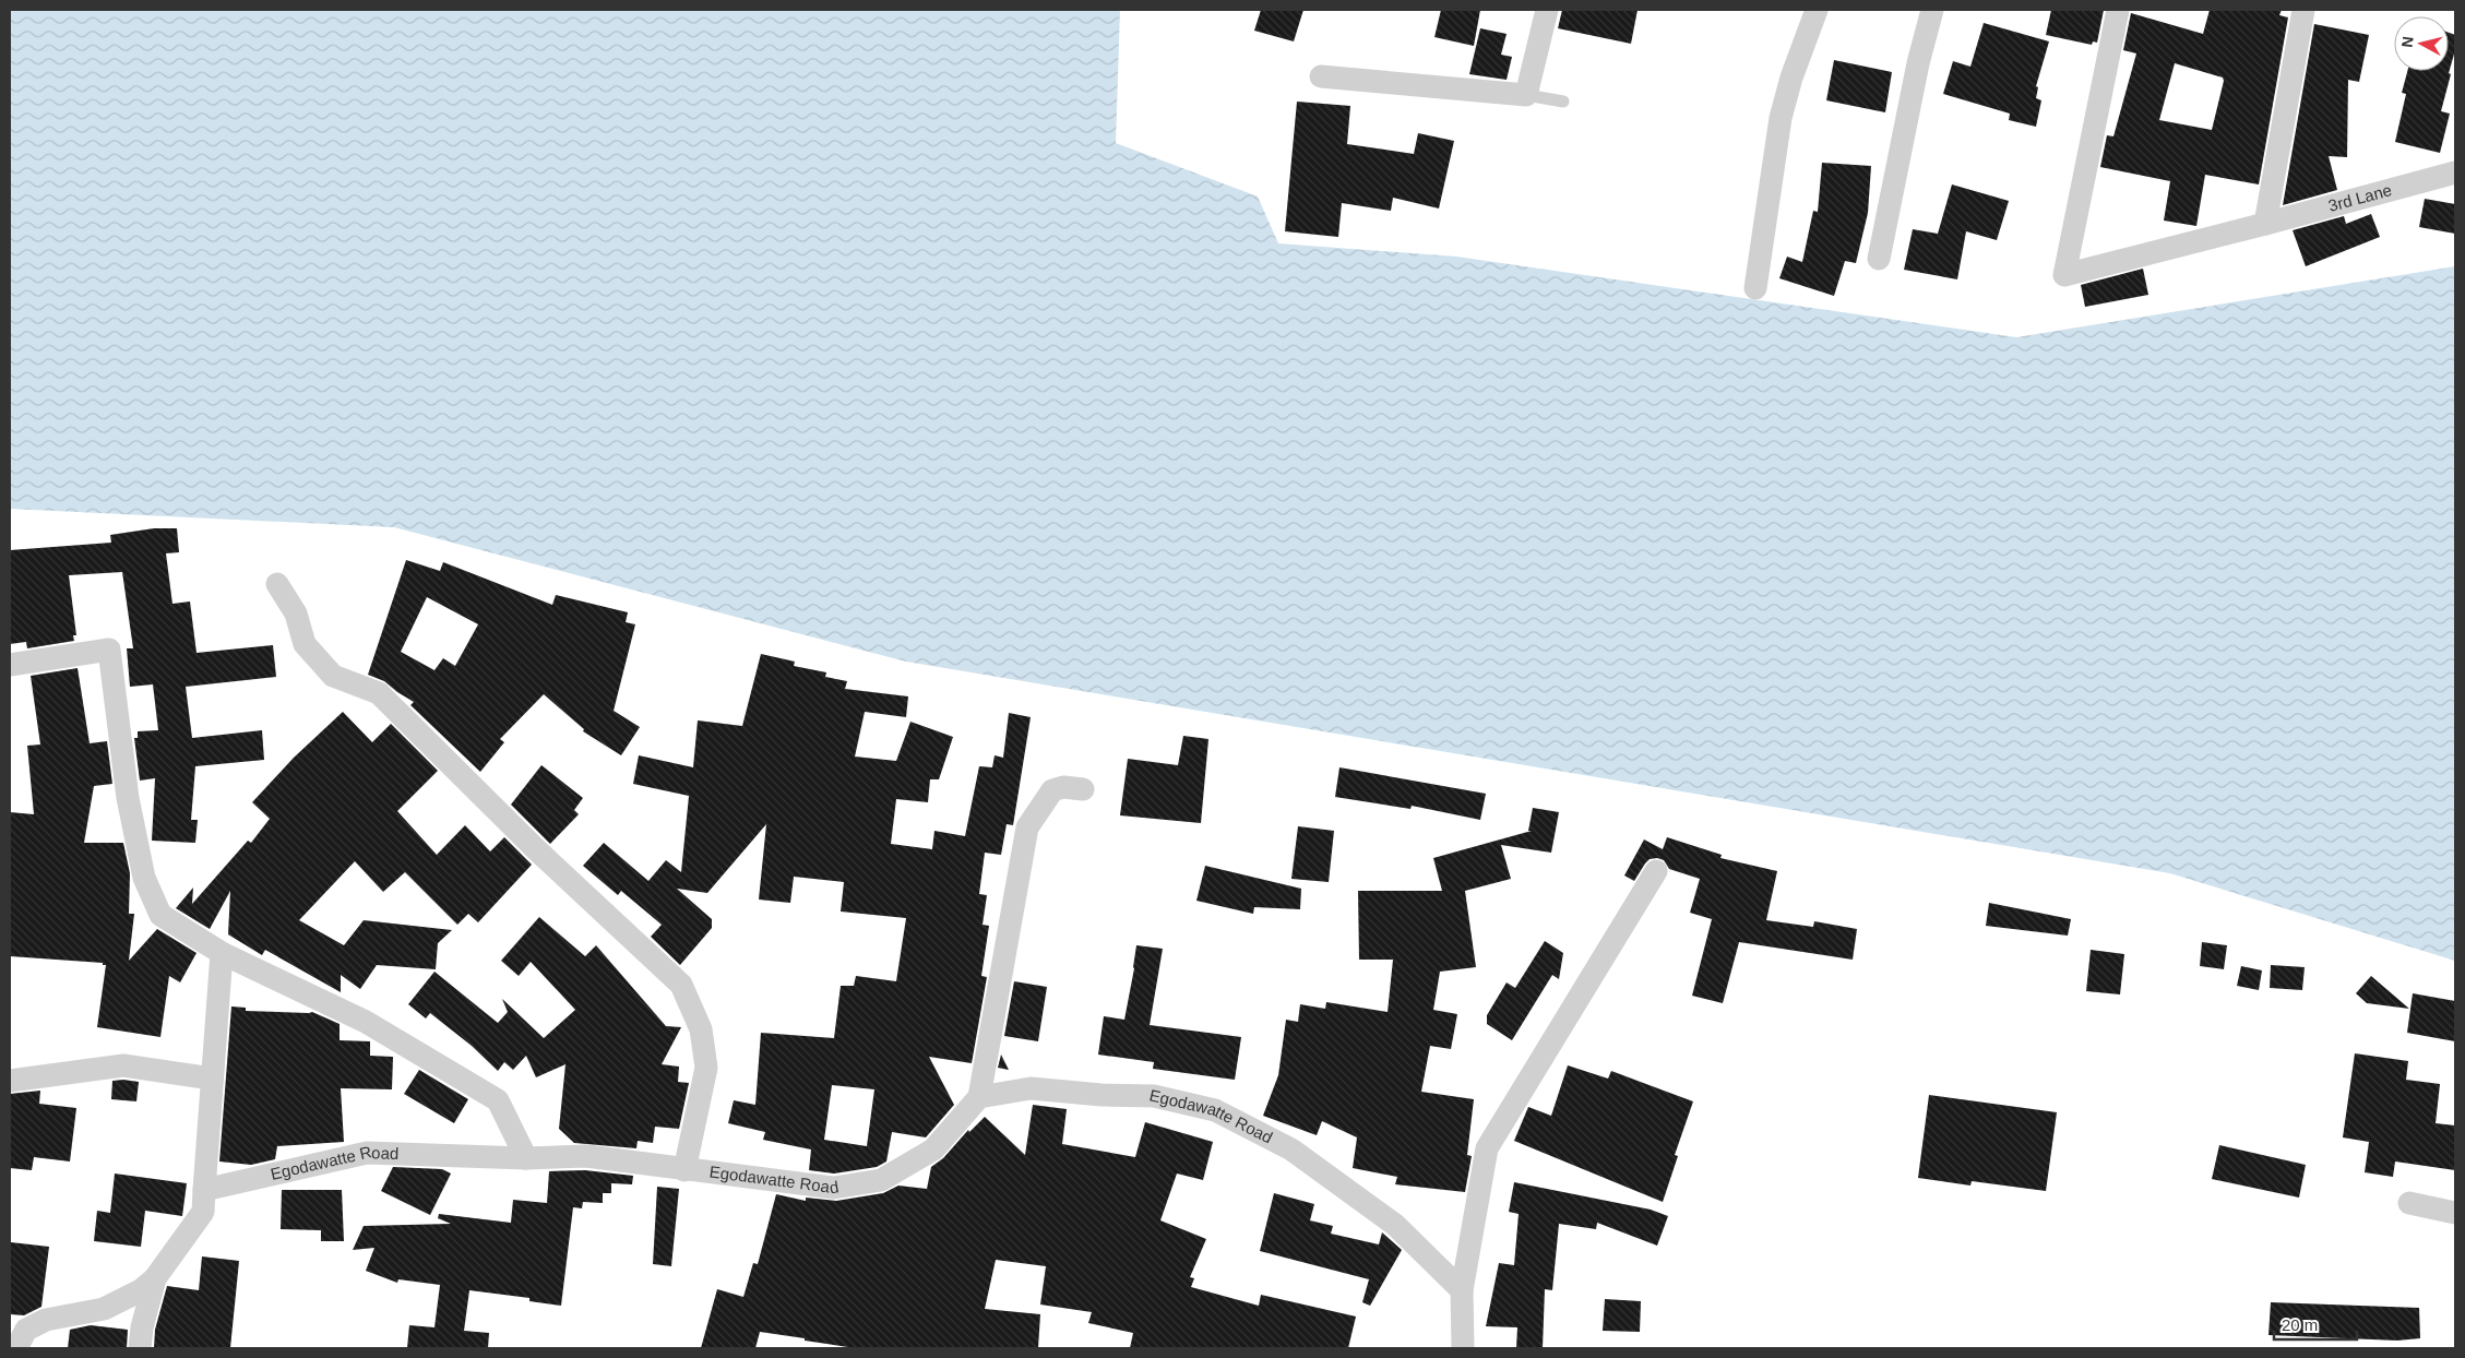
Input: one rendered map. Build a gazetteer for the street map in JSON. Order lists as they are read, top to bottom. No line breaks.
{"streets":{"street":["3rd Lane","Egodawatte Road"]},"scale_bar":"20 m","north":"left"}
